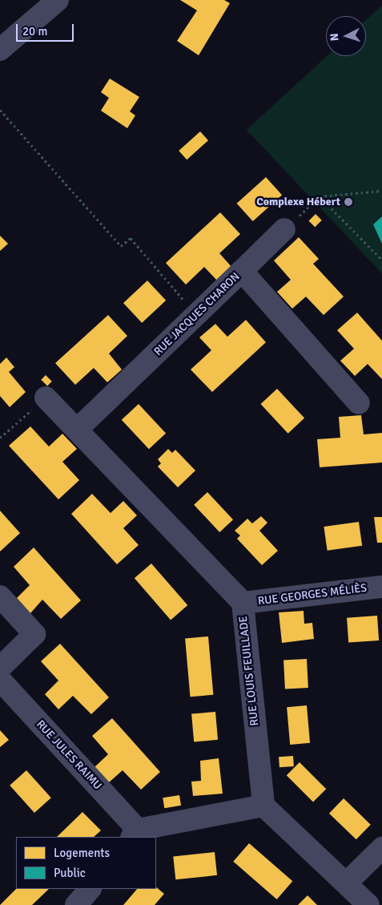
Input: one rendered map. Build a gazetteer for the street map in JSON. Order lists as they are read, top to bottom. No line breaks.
{"streets":{"street":["RUE JACQUES CHARON","RUE GEORGES MÉLIÈS","RUE LOUIS FEUILLADE","RUE JULES RAIMU"]},"crossings":[["RUE JACQUES CHARON","RUE LOUIS FEUILLADE"],["RUE GEORGES MÉLIÈS","RUE LOUIS FEUILLADE"]],"places":["Complexe Hébert"],"legend":["Logements","Public"],"scale_bar":"20 m","north":"left"}
